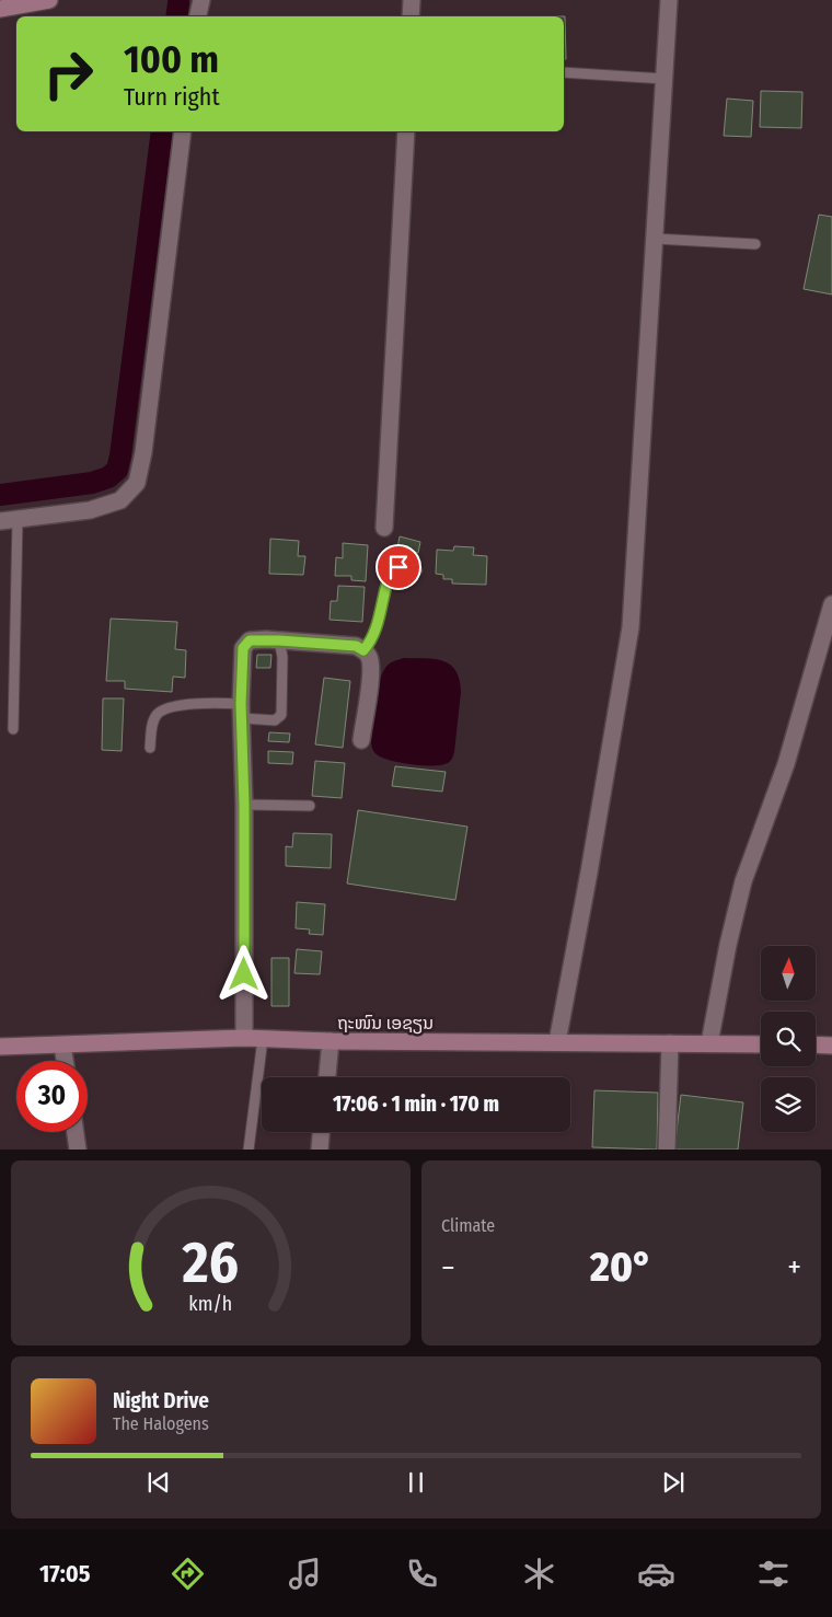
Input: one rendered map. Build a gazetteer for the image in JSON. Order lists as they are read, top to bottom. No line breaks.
{"streets":{"main road":["ຖະໜົນ ເອຊຽນ"]},"north":"top","page":{"turn":["100 m","Turn right"],"limit":"30","trip":"17:06 · 1 min · 170 m","tile":"Climate","heat":["−","20°","+"],"song":["Night Drive","The Halogens"],"tabs":"17:05","gauge":["26","km/h"]}}
